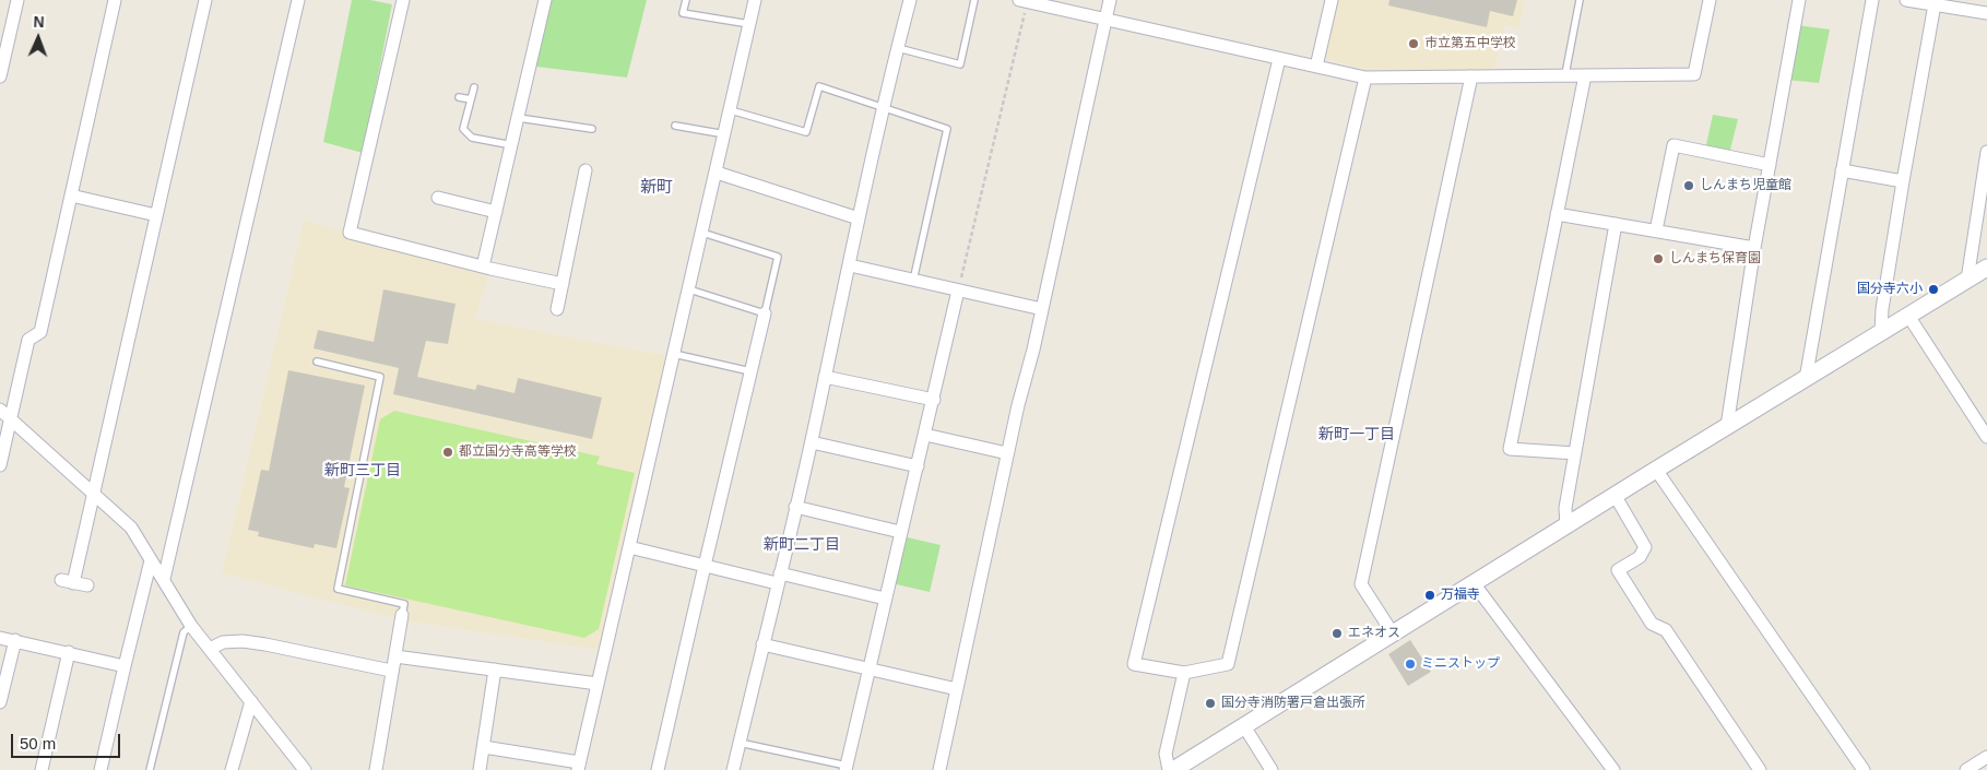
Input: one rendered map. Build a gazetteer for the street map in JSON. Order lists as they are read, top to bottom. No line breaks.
{"districts":["新町","新町一丁目","新町三丁目","新町二丁目"],"places":["市立第五中学校","しんまち児童館","しんまち保育園","国分寺六小","都立国分寺高等学校","万福寺","エネオス","ミニストップ","国分寺消防署戸倉出張所"],"scale_bar":"50 m","north":"top"}
